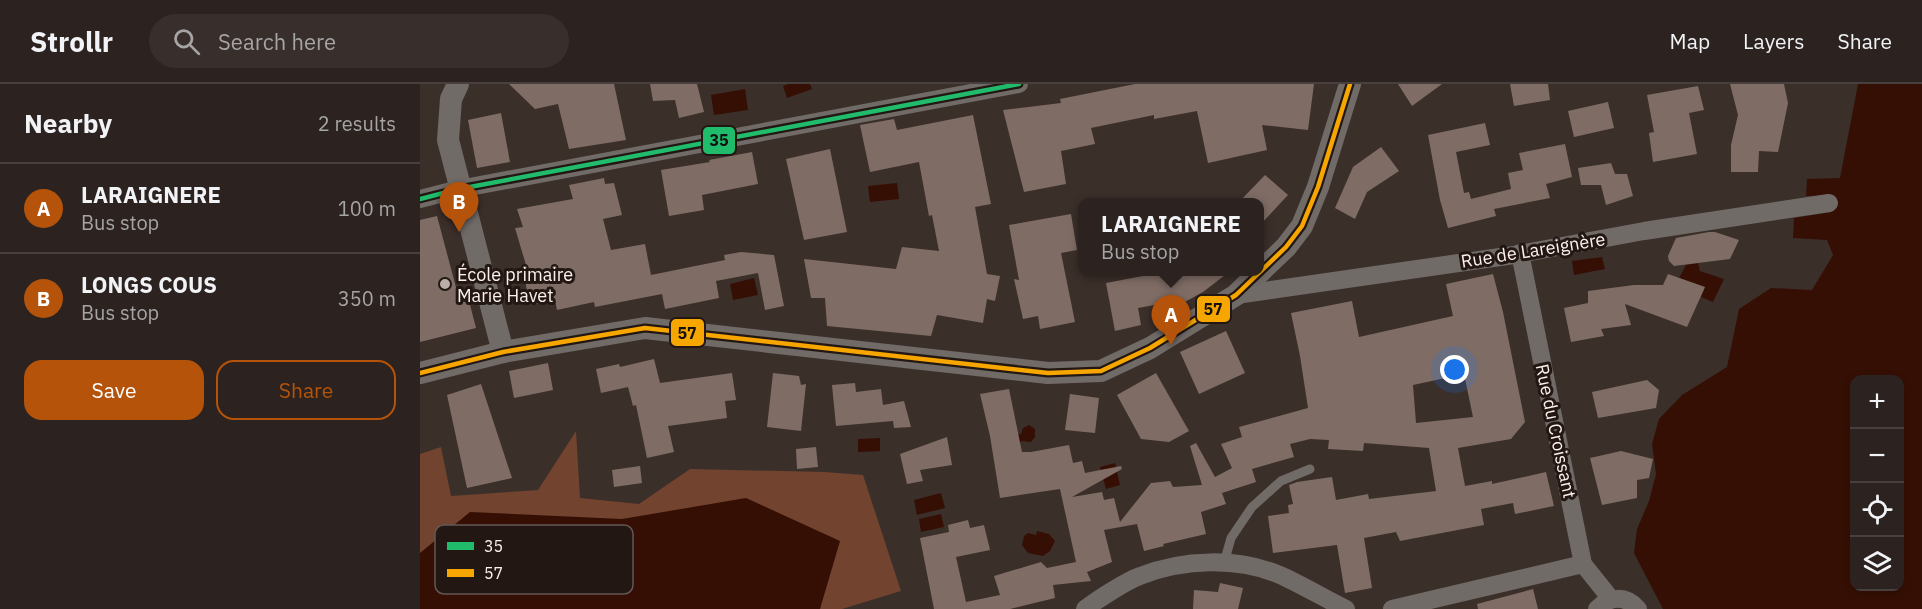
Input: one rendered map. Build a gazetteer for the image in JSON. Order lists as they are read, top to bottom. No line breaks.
{"streets":{"street":["Rue de Lareignère","Rue du Croissant"]},"crossings":[["Rue de Lareignère","Rue du Croissant"]],"places":["École primaire Marie Havet"],"lines":["transit line 35","transit line 57"],"legend":["35","57"],"page":{"header":"Strollr","search":"Search here","nav":["Map","Layers","Share"],"heading":["Nearby","2 results"],"list":[{"mark":"A","name":"LARAIGNERE","note":"Bus stop","value":"100 m"},{"mark":"B","name":"LONGS COUS","note":"Bus stop","value":"350 m"}],"pins":["B","A"],"popup":["LARAIGNERE","Bus stop"],"buttons":["Save","Share"],"map_buttons":["+","−"]}}
